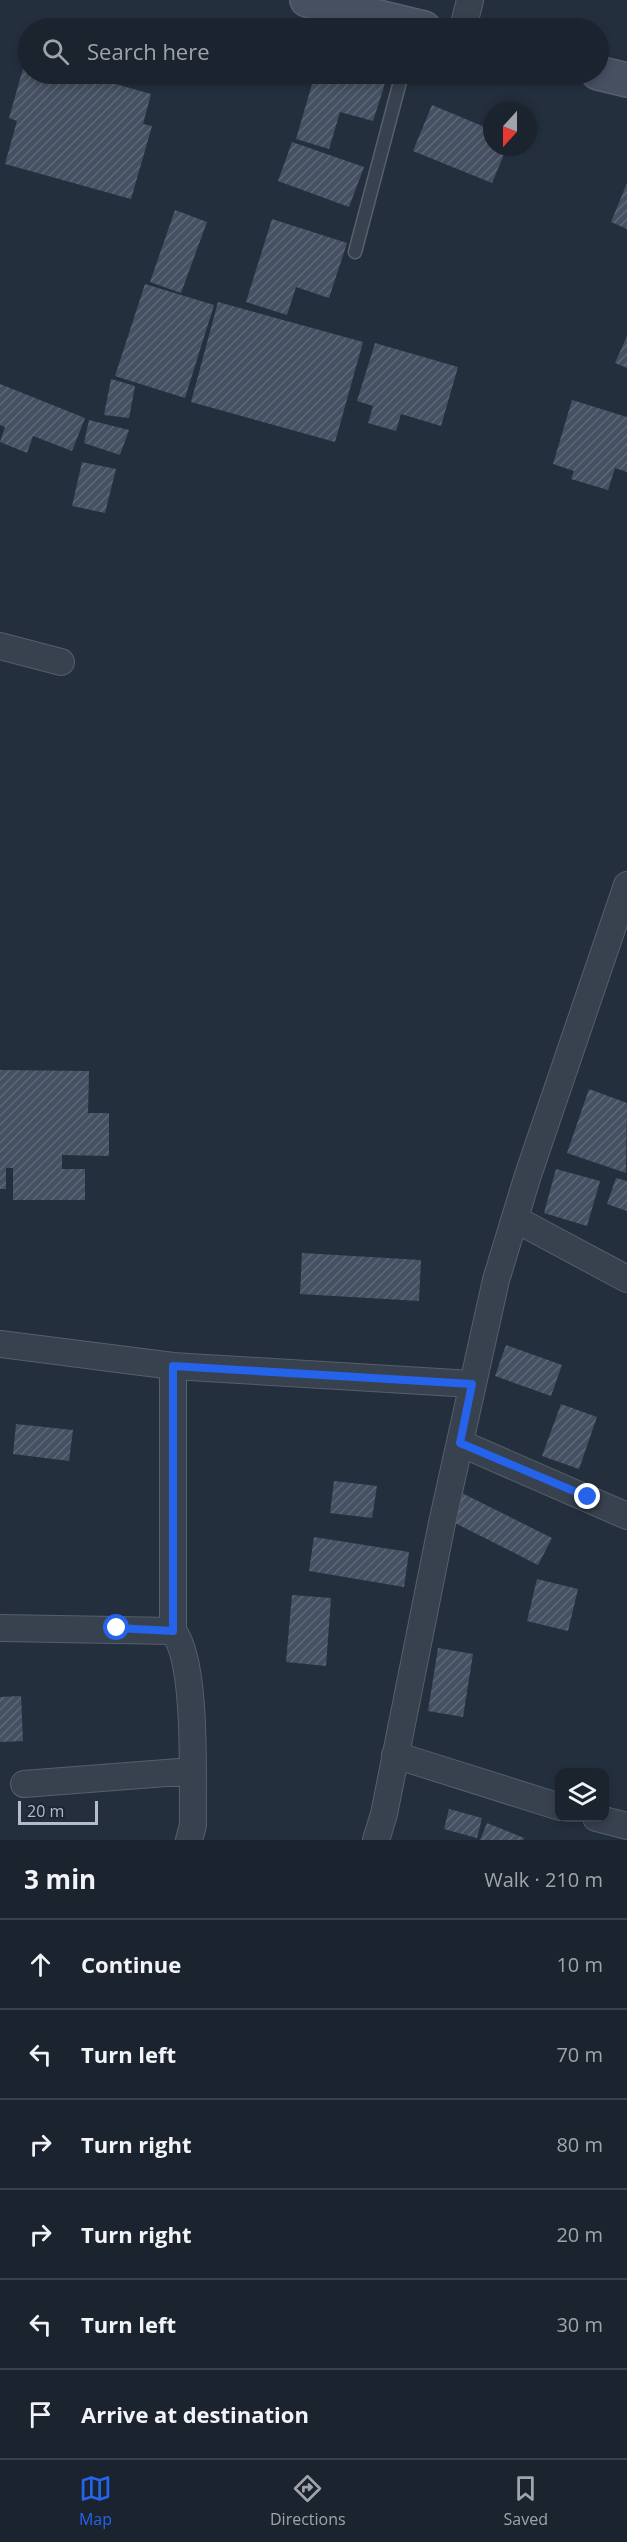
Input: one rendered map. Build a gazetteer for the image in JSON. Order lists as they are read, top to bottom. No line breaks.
{"scale_bar":"20 m","north":"bottom","page":{"search":"Search here","scale":"20 m","heading":["3 min","Walk · 210 m"],"list":[["Continue","10 m"],["Turn left","70 m"],["Turn right","80 m"],["Turn right","20 m"],["Turn left","30 m"],"Arrive at destination"],"nav":["Map","Directions","Saved"]}}
